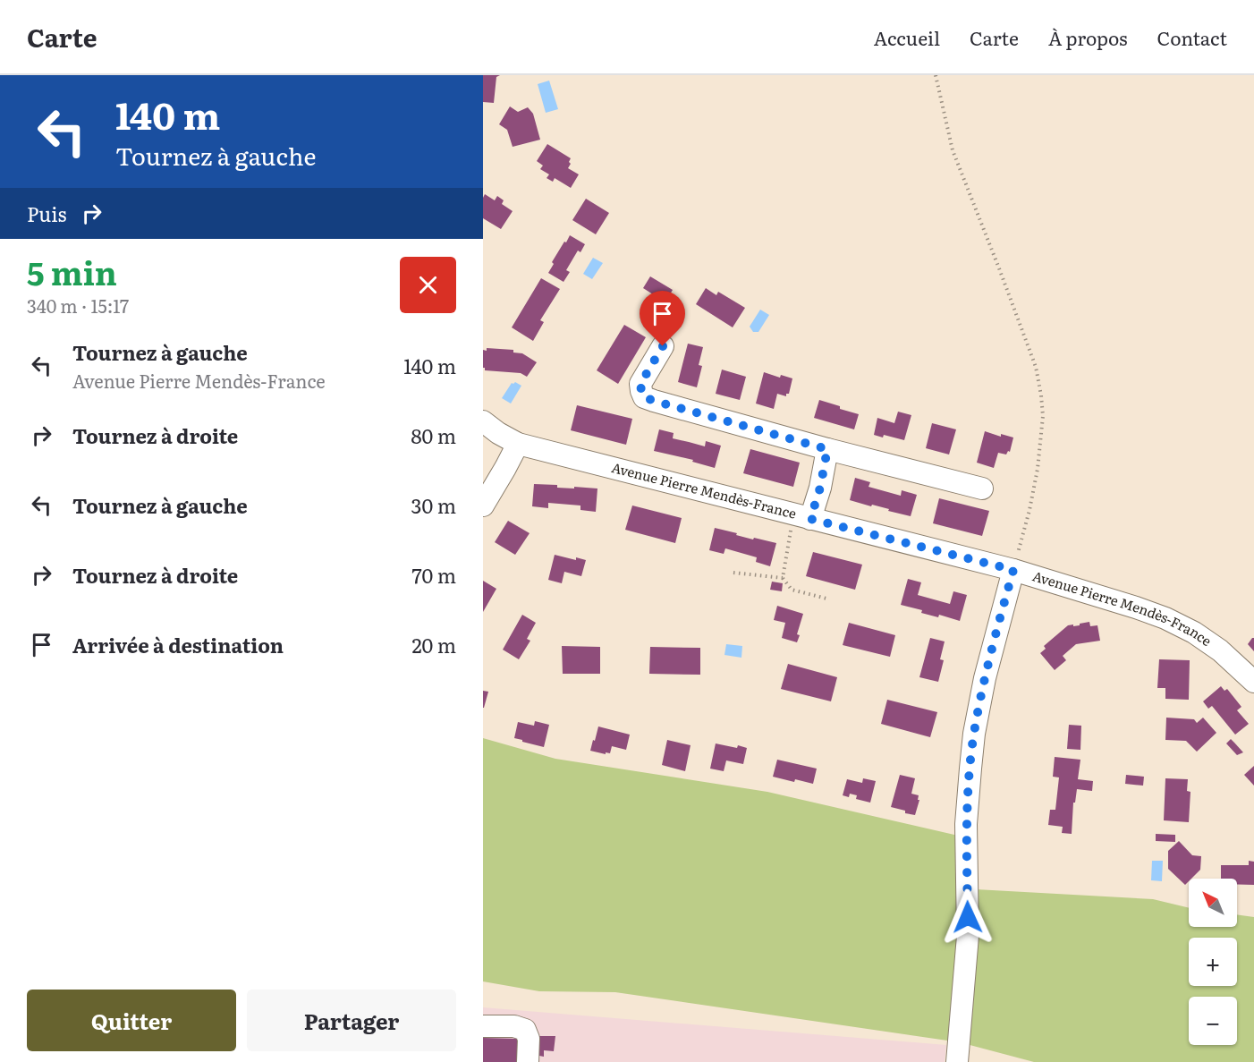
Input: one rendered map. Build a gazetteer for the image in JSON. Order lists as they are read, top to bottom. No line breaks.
{"streets":{"street":["Avenue Pierre Mendès-France"]},"north":"top left","page":{"header":"Carte","nav":["Accueil","Carte","À propos","Contact"],"turn":["140 m","Tournez à gauche"],"then":"Puis","heading":["5 min","340 m · 15:17"],"list":[{"name":"Tournez à gauche","note":"Avenue Pierre Mendès-France","value":"140 m"},{"name":"Tournez à droite","value":"80 m"},{"name":"Tournez à gauche","value":"30 m"},{"name":"Tournez à droite","value":"70 m"},{"name":"Arrivée à destination","value":"20 m"}],"map_buttons":["+","−"],"buttons":["Quitter","Partager"]}}
